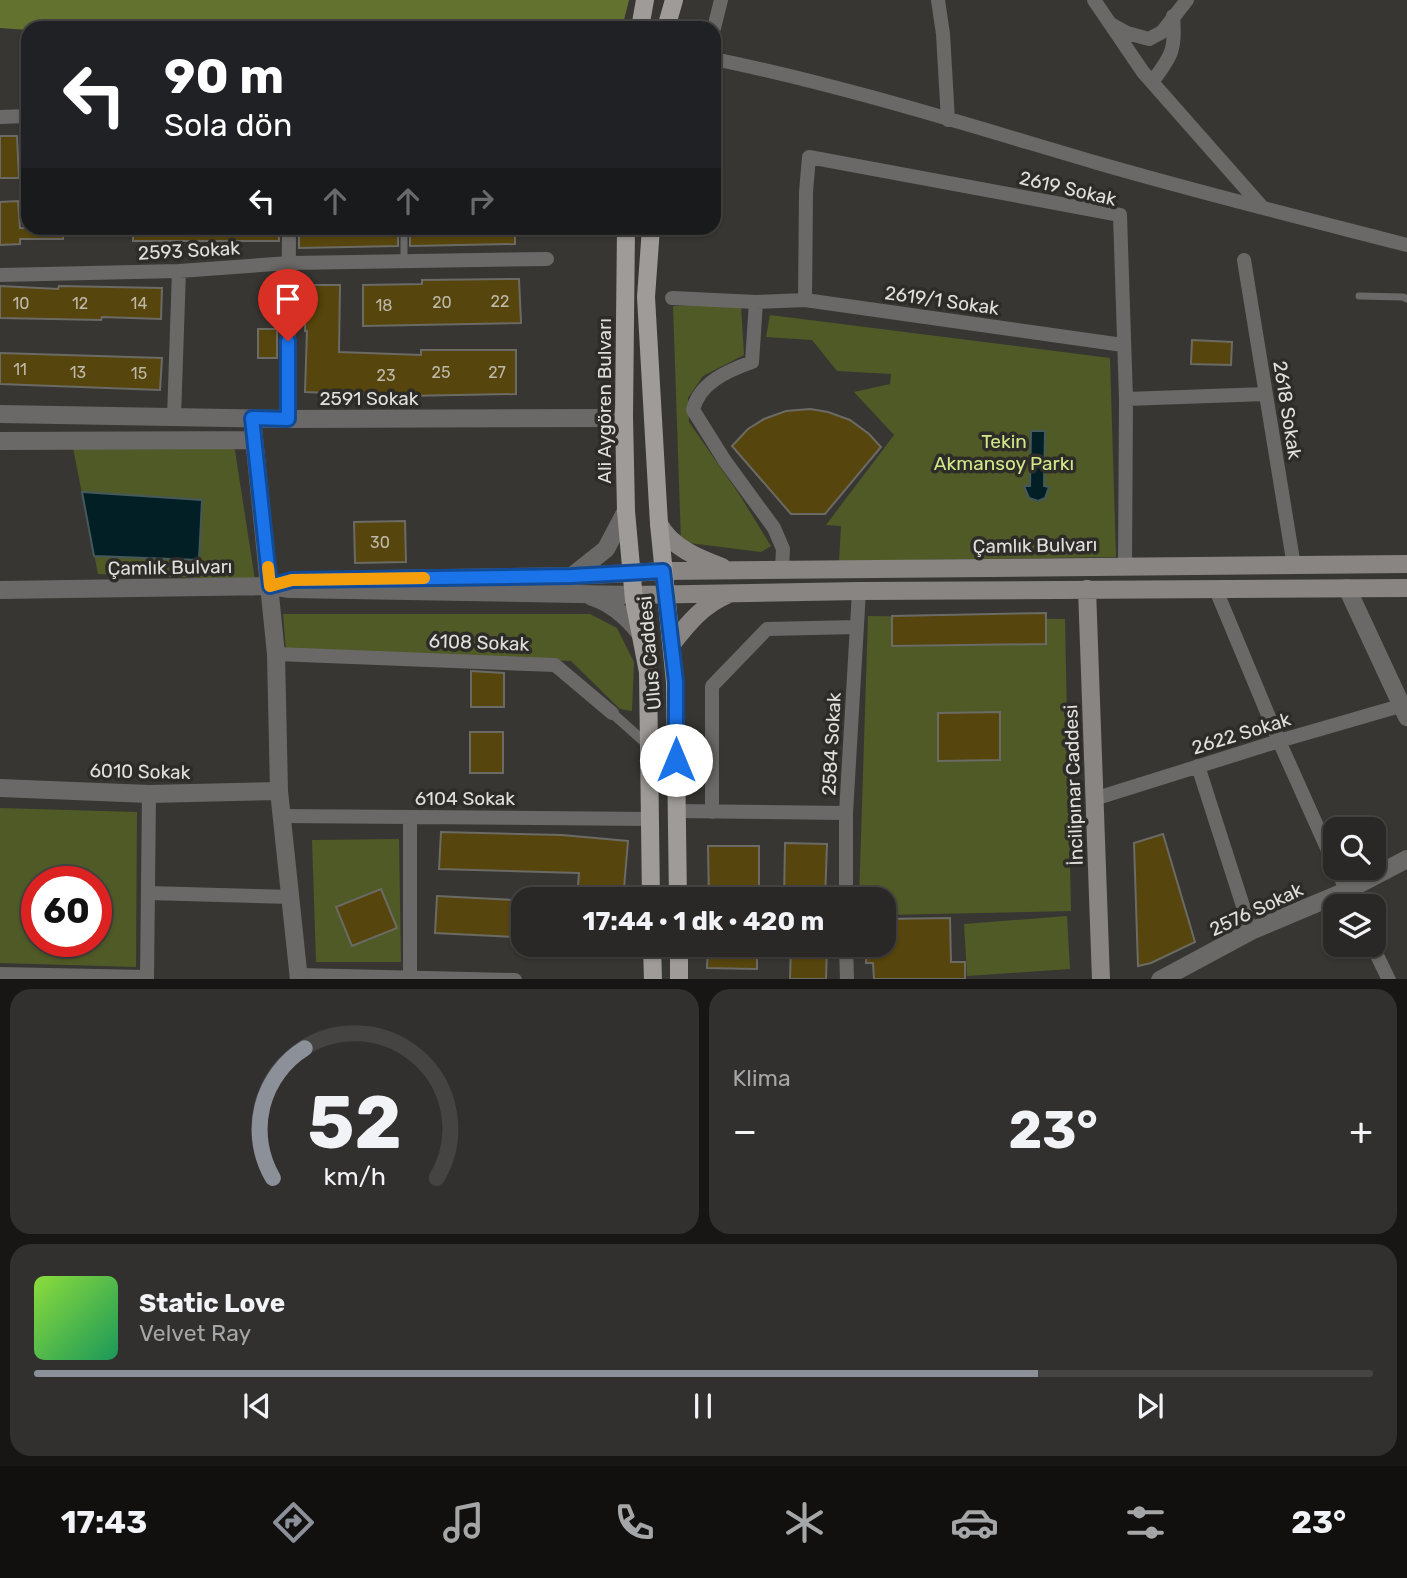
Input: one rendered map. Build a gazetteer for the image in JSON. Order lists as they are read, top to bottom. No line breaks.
{"streets":{"main road":["Ali Aygören Bulvarı","Çamlık Bulvarı","Ulus Caddesi","İncilipınar Caddesi"],"street":["2619 Sokak","2593 Sokak","2619/1 Sokak","2591 Sokak","2618 Sokak","6108 Sokak","2622 Sokak","2584 Sokak","6010 Sokak","6104 Sokak","2576 Sokak"]},"crossings":[["2619 Sokak","2619/1 Sokak"],["2619 Sokak","Çamlık Bulvarı"],["Ali Aygören Bulvarı","Çamlık Bulvarı"],["Ali Aygören Bulvarı","Ulus Caddesi"],["2618 Sokak","Çamlık Bulvarı"],["Çamlık Bulvarı","Ulus Caddesi"],["6108 Sokak","Ulus Caddesi"],["Ulus Caddesi","6104 Sokak"],["2622 Sokak","İncilipınar Caddesi"]],"parks":["Tekin Akmansoy Parkı"],"house_numbers":["22","20","10","12","14","18","11","13","25","27","15","23","30"],"page":{"turn":["90 m","Sola dön"],"limit":"60","trip":"17:44 · 1 dk · 420 m","tile":"Klima","heat":["−","23°","+"],"song":["Static Love","Velvet Ray"],"tabs":["17:43","23°"],"gauge":["52","km/h"]}}
